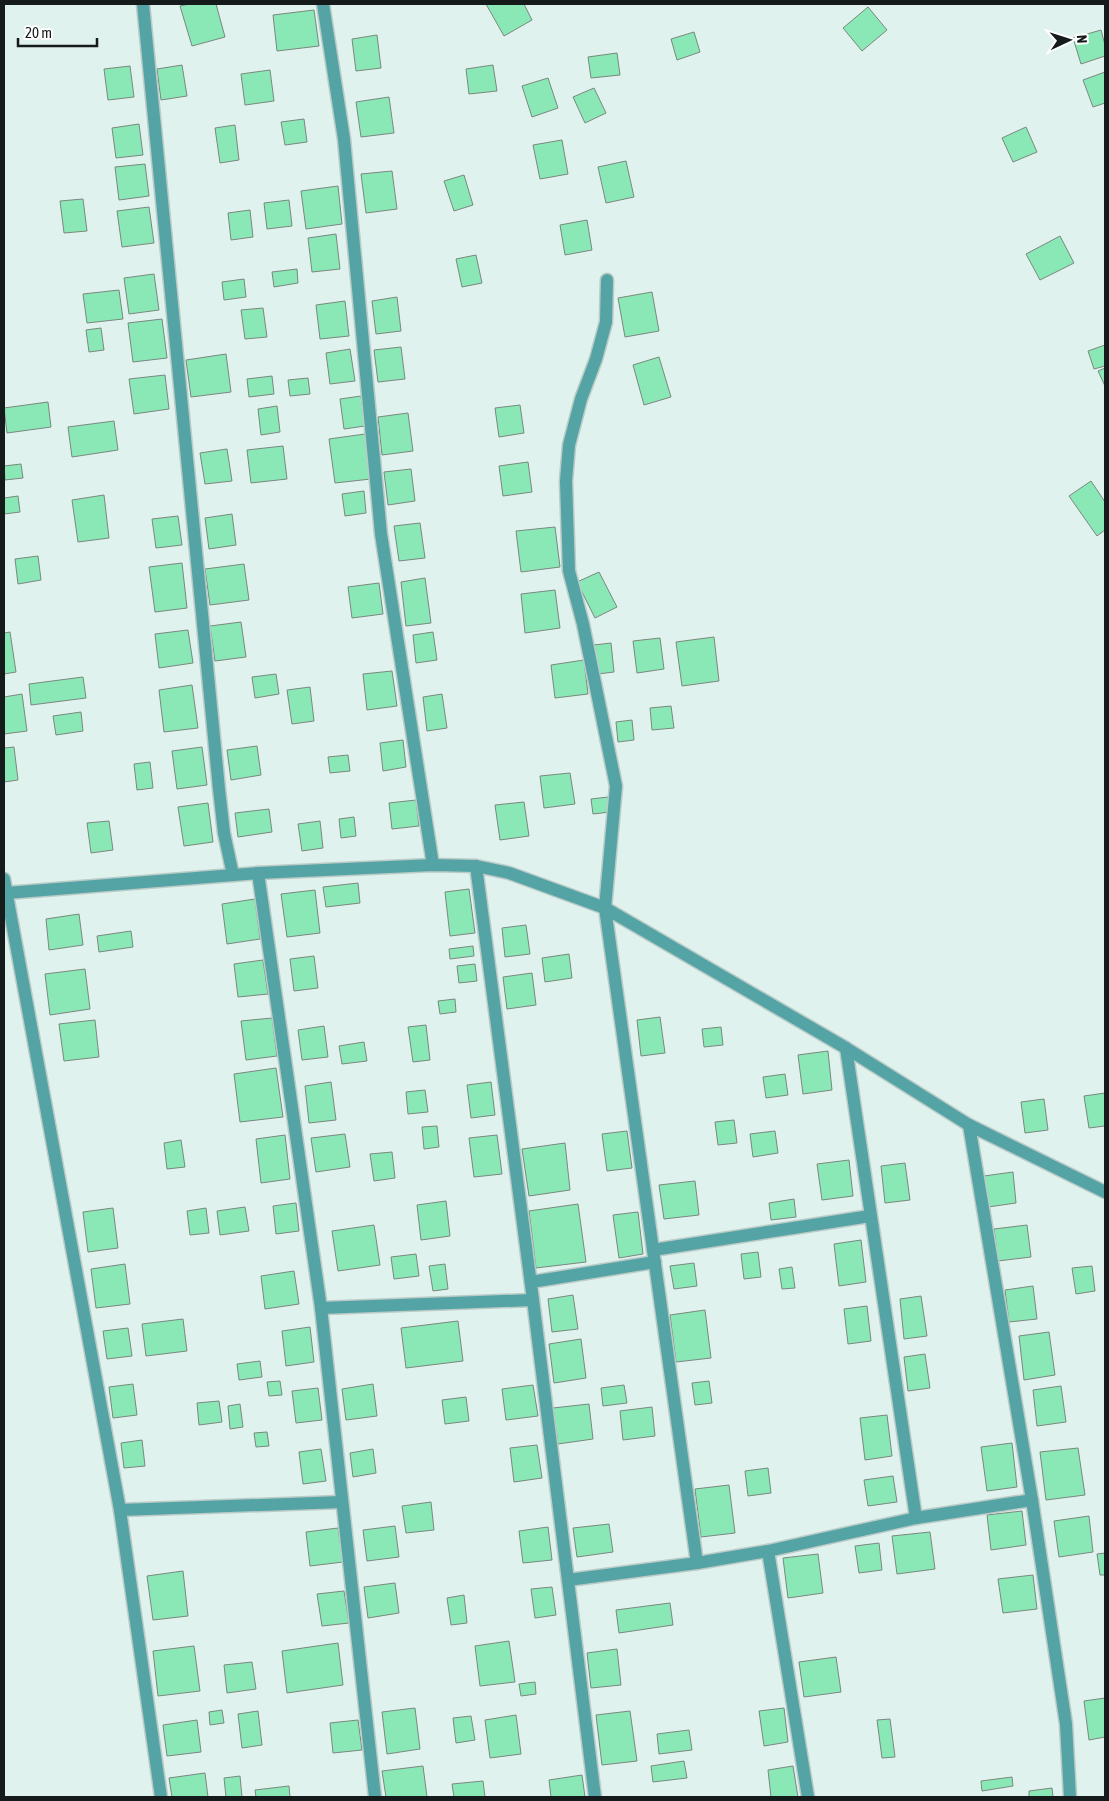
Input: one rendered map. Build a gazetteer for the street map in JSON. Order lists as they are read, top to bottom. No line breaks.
{"scale_bar":"20 m","north":"right"}
